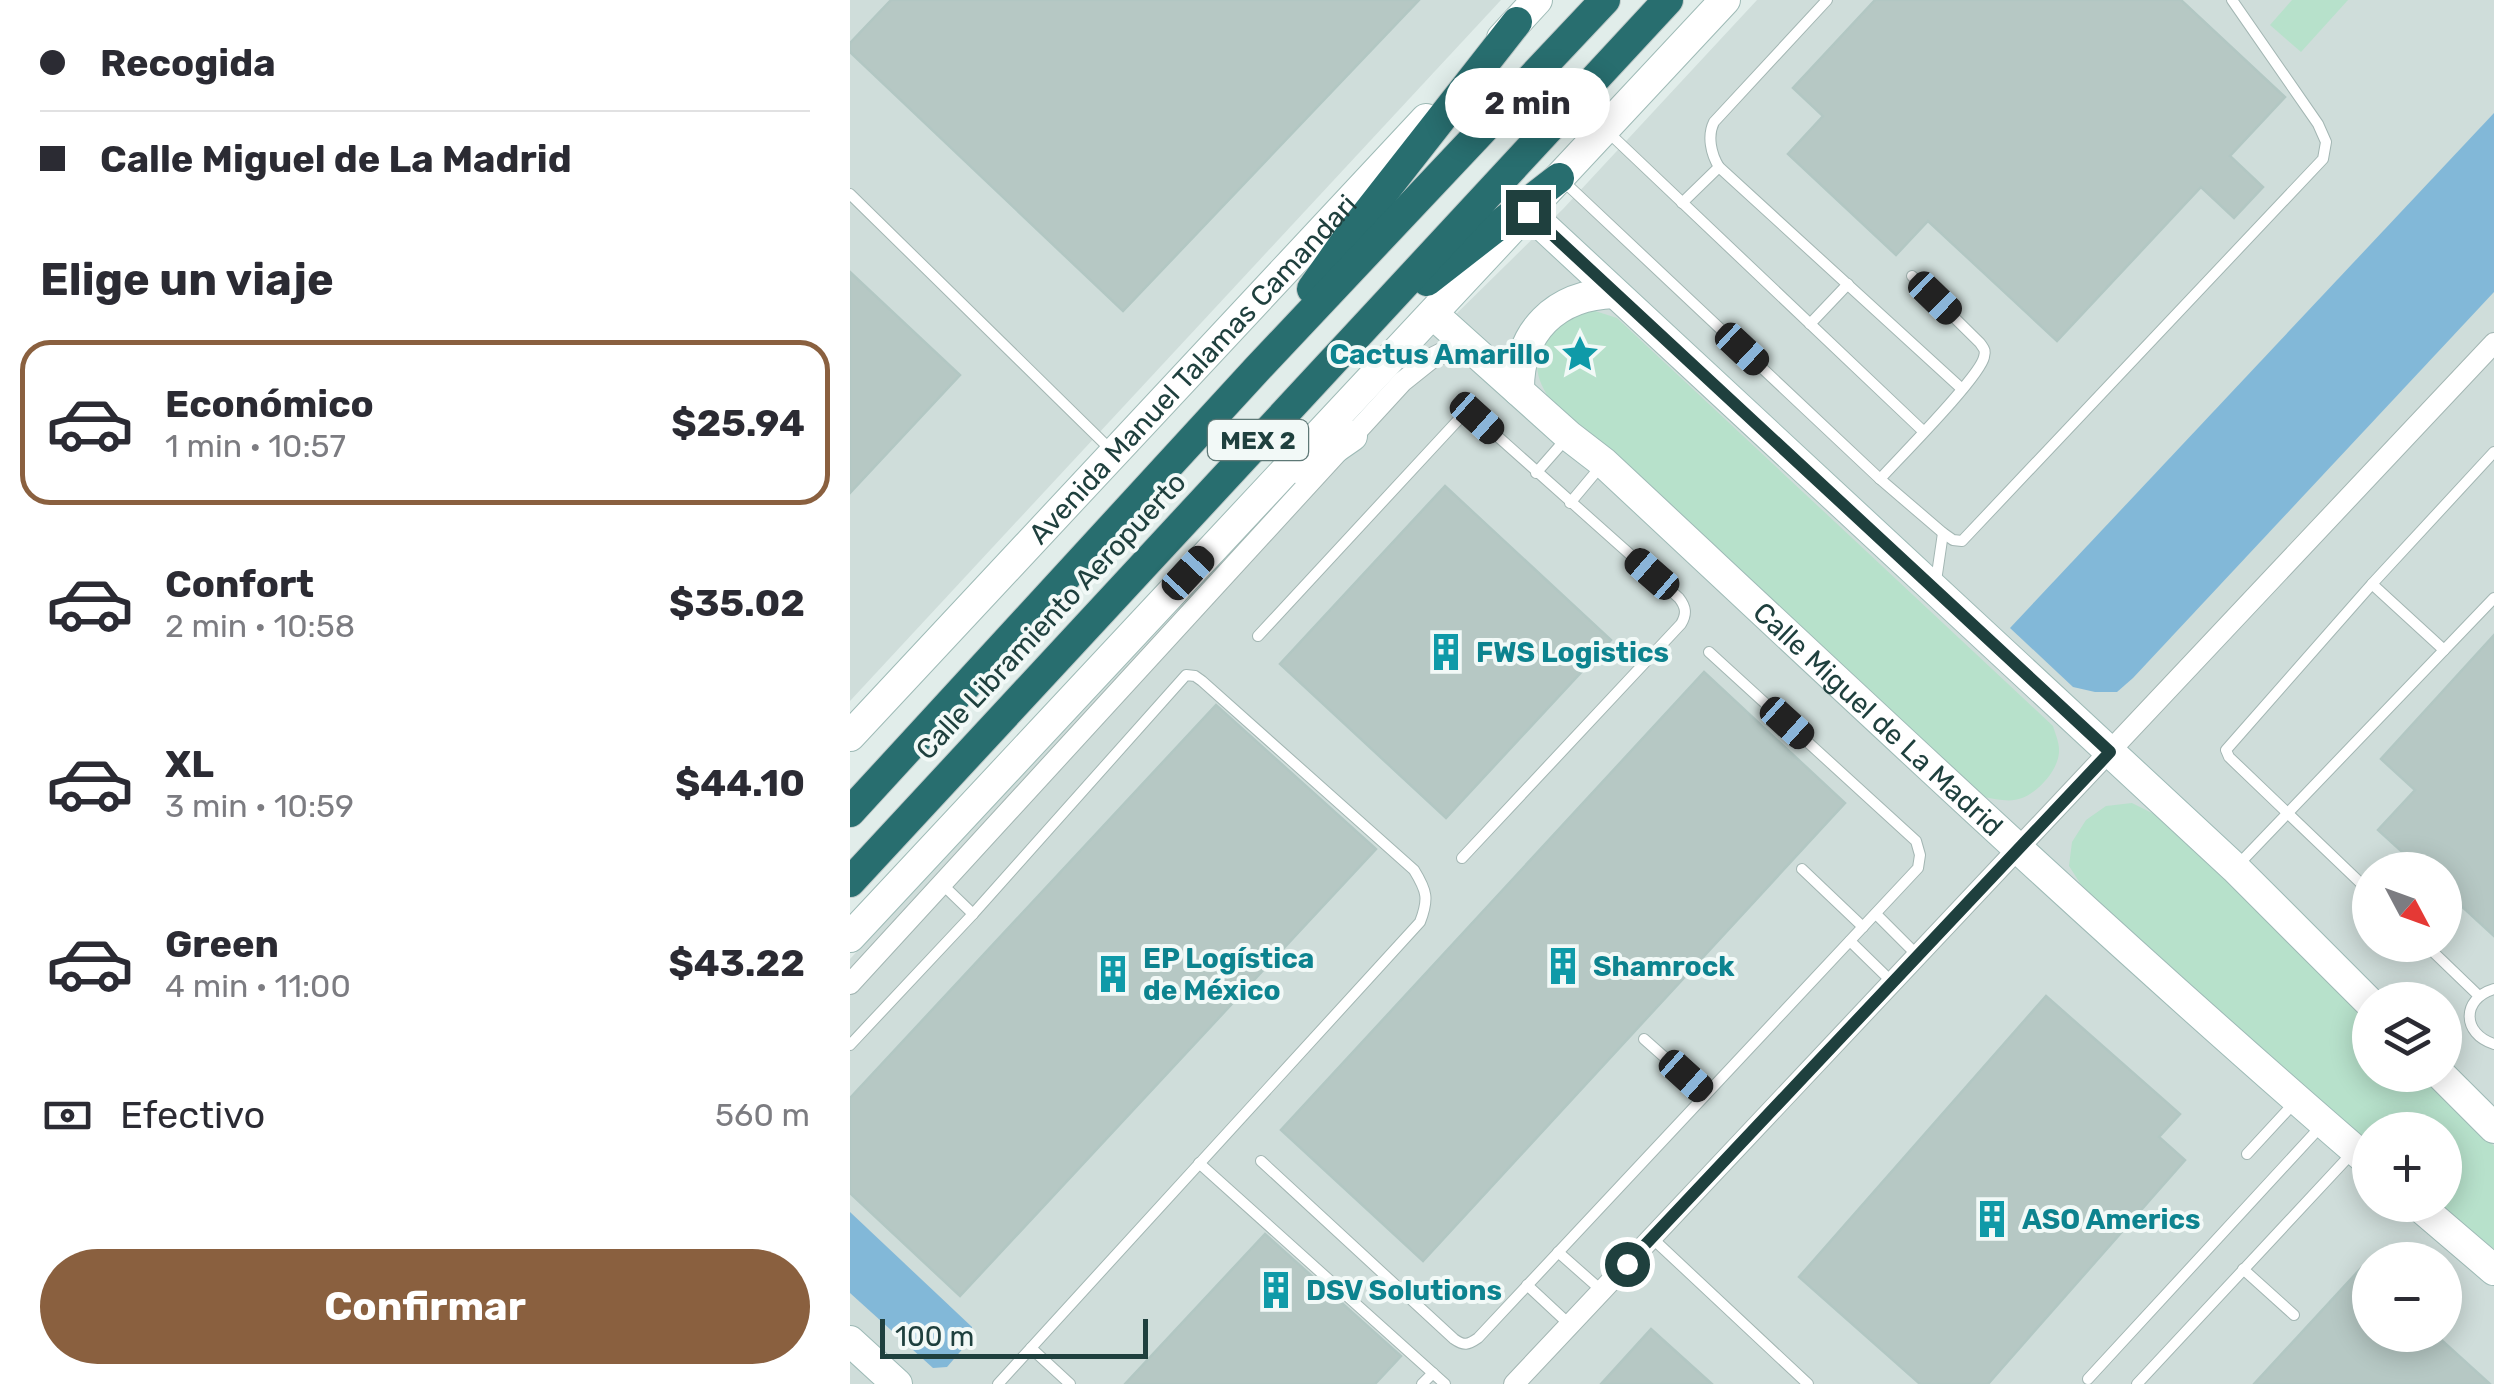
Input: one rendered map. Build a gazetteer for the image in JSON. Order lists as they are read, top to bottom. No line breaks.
{"streets":{"highway":["MEX 2","Calle Libramiento Aeropuerto"],"street":["Avenida Manuel Talamas Camandari","Calle Miguel de La Madrid"]},"places":{"place":["Cactus Amarillo"],"building":["FWS Logistics","Shamrock","EP Logística de México","ASO Americs","DSV Solutions"]},"scale_bar":"100 m","north":"bottom right","page":{"banner":["Recogida","Calle Miguel de La Madrid"],"bubble":"2 min","heading":"Elige un viaje","list":[{"name":"Económico","note":"1 min · 10:57","value":"$25.94"},{"name":"Confort","note":"2 min · 10:58","value":"$35.02"},{"name":"XL","note":"3 min · 10:59","value":"$44.10"},{"name":"Green","note":"4 min · 11:00","value":"$43.22"}],"map_buttons":["+","−"],"pay":["Efectivo","560 m"],"buttons":"Confirmar","scale":"100 m"}}
